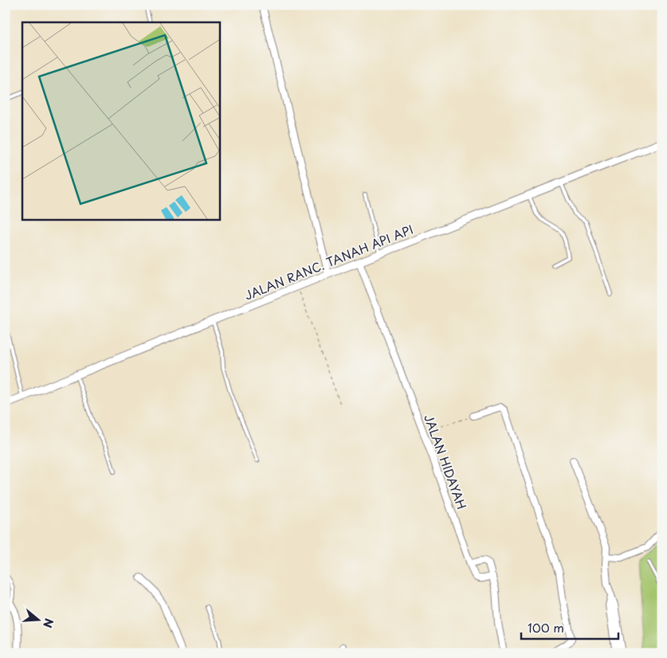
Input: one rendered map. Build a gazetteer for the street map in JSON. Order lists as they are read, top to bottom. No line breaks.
{"streets":{"street":["JALAN RANC. TANAH API API","JALAN HIDAYAH"]},"crossings":[["JALAN RANC. TANAH API API","JALAN HIDAYAH"]],"scale_bar":"100 m","north":"right"}
